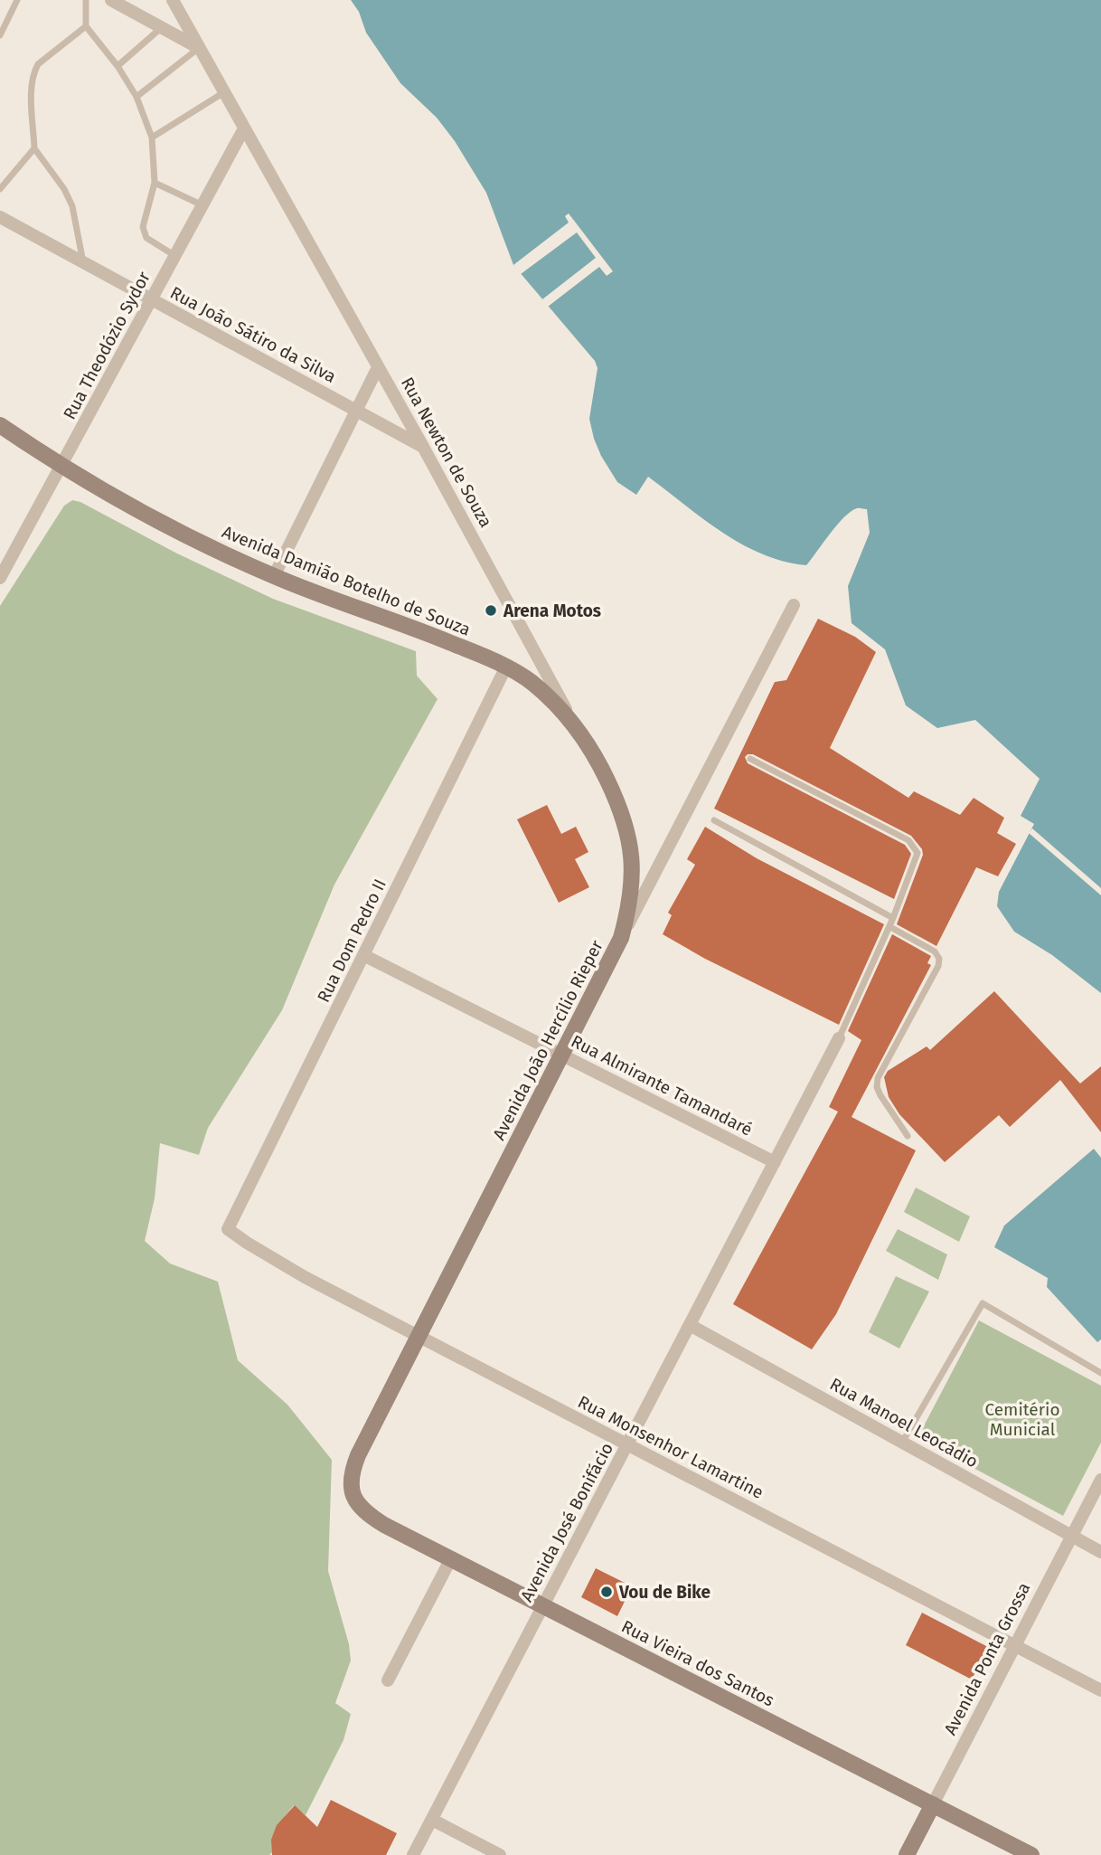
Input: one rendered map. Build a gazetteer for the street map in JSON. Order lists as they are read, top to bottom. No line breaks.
{"streets":{"main road":["Rua Newton de Souza","Avenida Damião Botelho de Souza","Avenida João Hercílio Rieper","Avenida Ponta Grossa","Rua Vieira dos Santos"],"street":["Rua João Sátiro da Silva","Rua Theodózio Sydor","Rua Dom Pedro II","Rua Almirante Tamandaré","Rua Manoel Leocádio","Rua Monsenhor Lamartine","Avenida José Bonifácio"]},"crossings":[["Rua João Sátiro da Silva","Rua Theodózio Sydor"],["Rua João Sátiro da Silva","Rua Newton de Souza"],["Rua Theodózio Sydor","Rua Newton de Souza"],["Rua Theodózio Sydor","Avenida Damião Botelho de Souza"],["Rua Newton de Souza","Avenida Damião Botelho de Souza"],["Rua Newton de Souza","Avenida João Hercílio Rieper"],["Avenida Damião Botelho de Souza","Rua Dom Pedro II"],["Rua Dom Pedro II","Rua Almirante Tamandaré"],["Rua Dom Pedro II","Rua Monsenhor Lamartine"],["Avenida João Hercílio Rieper","Rua Almirante Tamandaré"],["Avenida João Hercílio Rieper","Rua Monsenhor Lamartine"],["Avenida João Hercílio Rieper","Rua Vieira dos Santos"],["Rua Almirante Tamandaré","Avenida José Bonifácio"],["Rua Manoel Leocádio","Avenida José Bonifácio"],["Rua Manoel Leocádio","Avenida Ponta Grossa"],["Rua Monsenhor Lamartine","Avenida José Bonifácio"],["Rua Monsenhor Lamartine","Avenida Ponta Grossa"],["Avenida José Bonifácio","Rua Vieira dos Santos"],["Avenida Ponta Grossa","Rua Vieira dos Santos"]],"parks":["Cemitério Municial"],"places":["Arena Motos","Vou de Bike"]}
